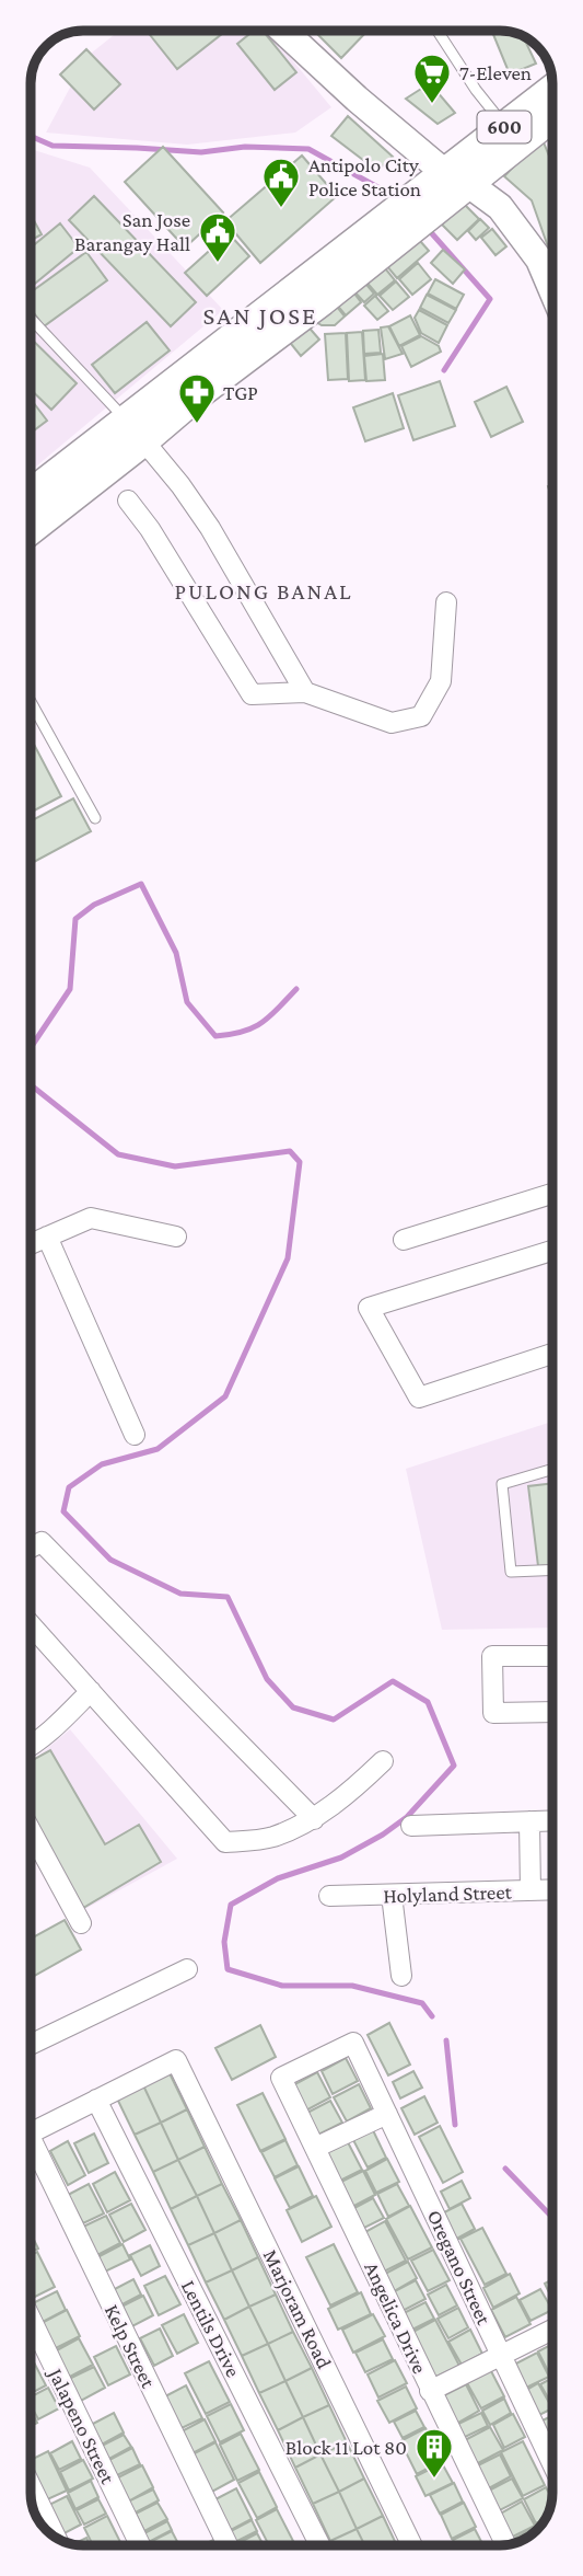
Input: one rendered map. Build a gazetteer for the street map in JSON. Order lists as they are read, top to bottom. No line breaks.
{"streets":{"main road":["600"],"street":["Holyland Street","Oregano Street","Marjoram Road","Angelica Drive","Lentils Drive","Kelp Street","Jalapeno Street"]},"crossings":[["Oregano Street","Angelica Drive"],["Marjoram Road","Lentils Drive"]],"districts":["SAN JOSE","PULONG BANAL"],"places":{"supermarket":["7-Eleven"],"public building":["Antipolo City Police Station","San Jose Barangay Hall"],"pharmacy":["TGP"],"building":["Block 11 Lot 80"]}}
